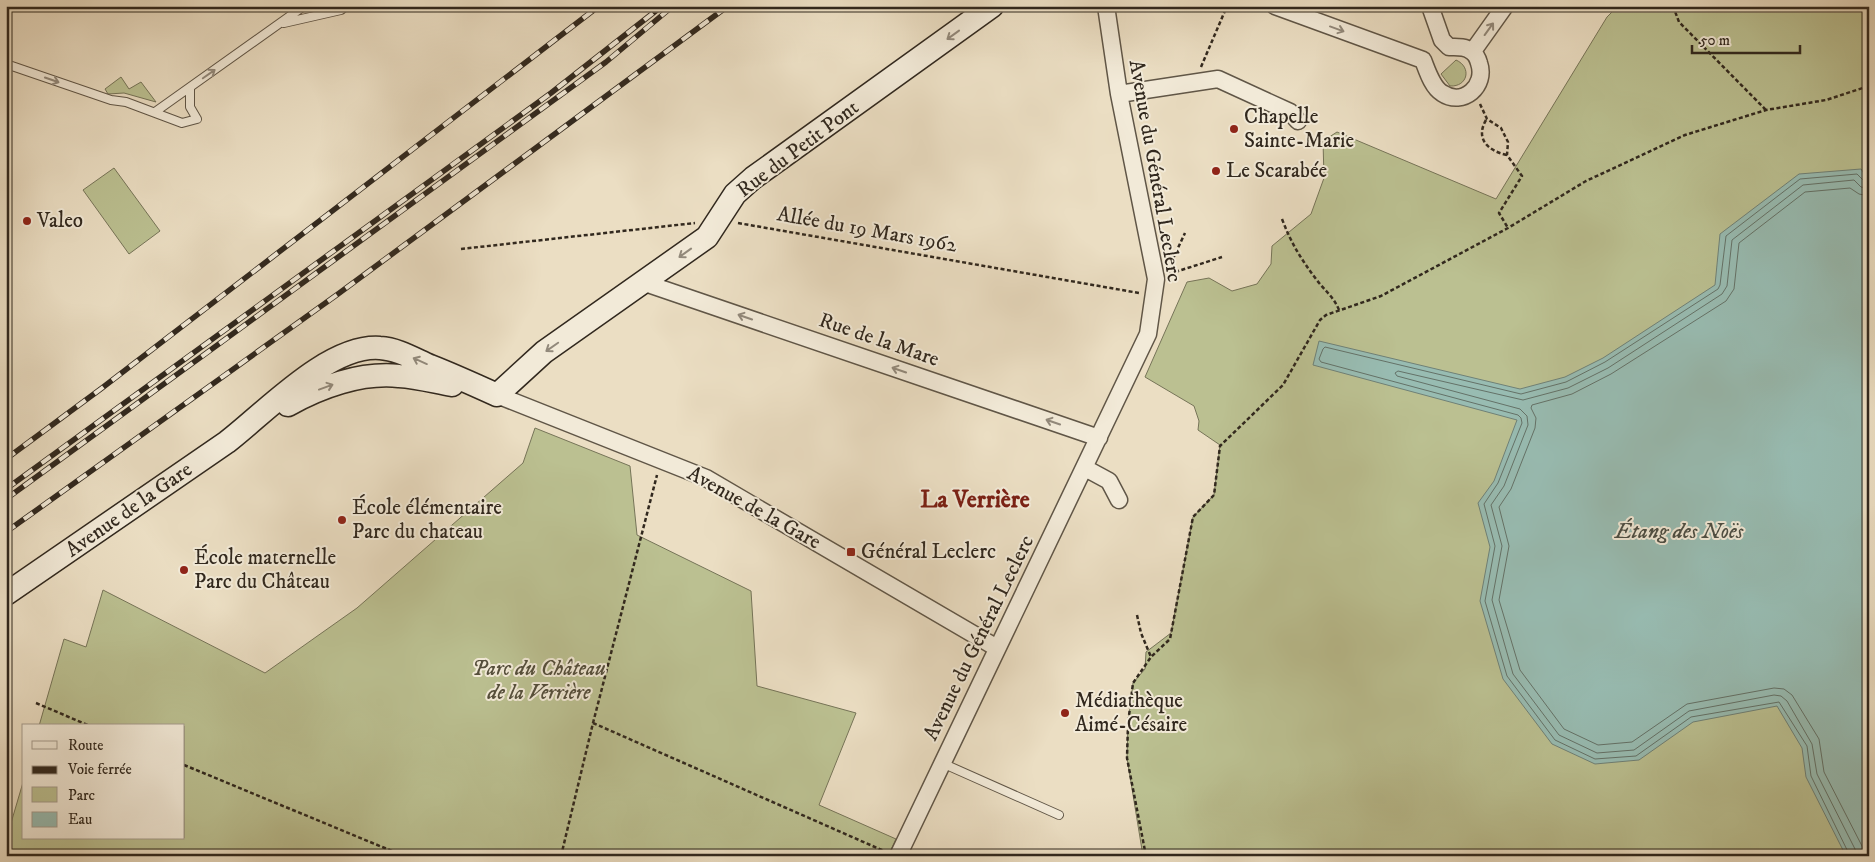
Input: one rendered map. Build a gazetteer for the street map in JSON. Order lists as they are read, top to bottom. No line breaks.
{"streets":{"street":["Rue du Petit Pont","Avenue du Général Leclerc","Rue de la Mare","Avenue de la Gare"],"path":["Allée du 19 Mars 1962"]},"crossings":[["Rue du Petit Pont","Allée du 19 Mars 1962"],["Rue du Petit Pont","Rue de la Mare"],["Rue du Petit Pont","Avenue de la Gare"],["Avenue du Général Leclerc","Rue de la Mare"],["Avenue du Général Leclerc","Avenue de la Gare"]],"one_way":["Rue du Petit Pont","Rue de la Mare"],"districts":["La Verrière"],"water":["Étang des Noës"],"parks":["Parc du Château de la Verrière"],"places":{"other":["Chapelle Sainte-Marie","Le Scarabée","Valeo","École élémentaire Parc du chateau","École maternelle Parc du Château","Médiathèque Aimé-Césaire"],"transit":["Général Leclerc"]},"legend":["Route","Voie ferrée","Parc","Eau"],"scale_bar":"50 m"}
